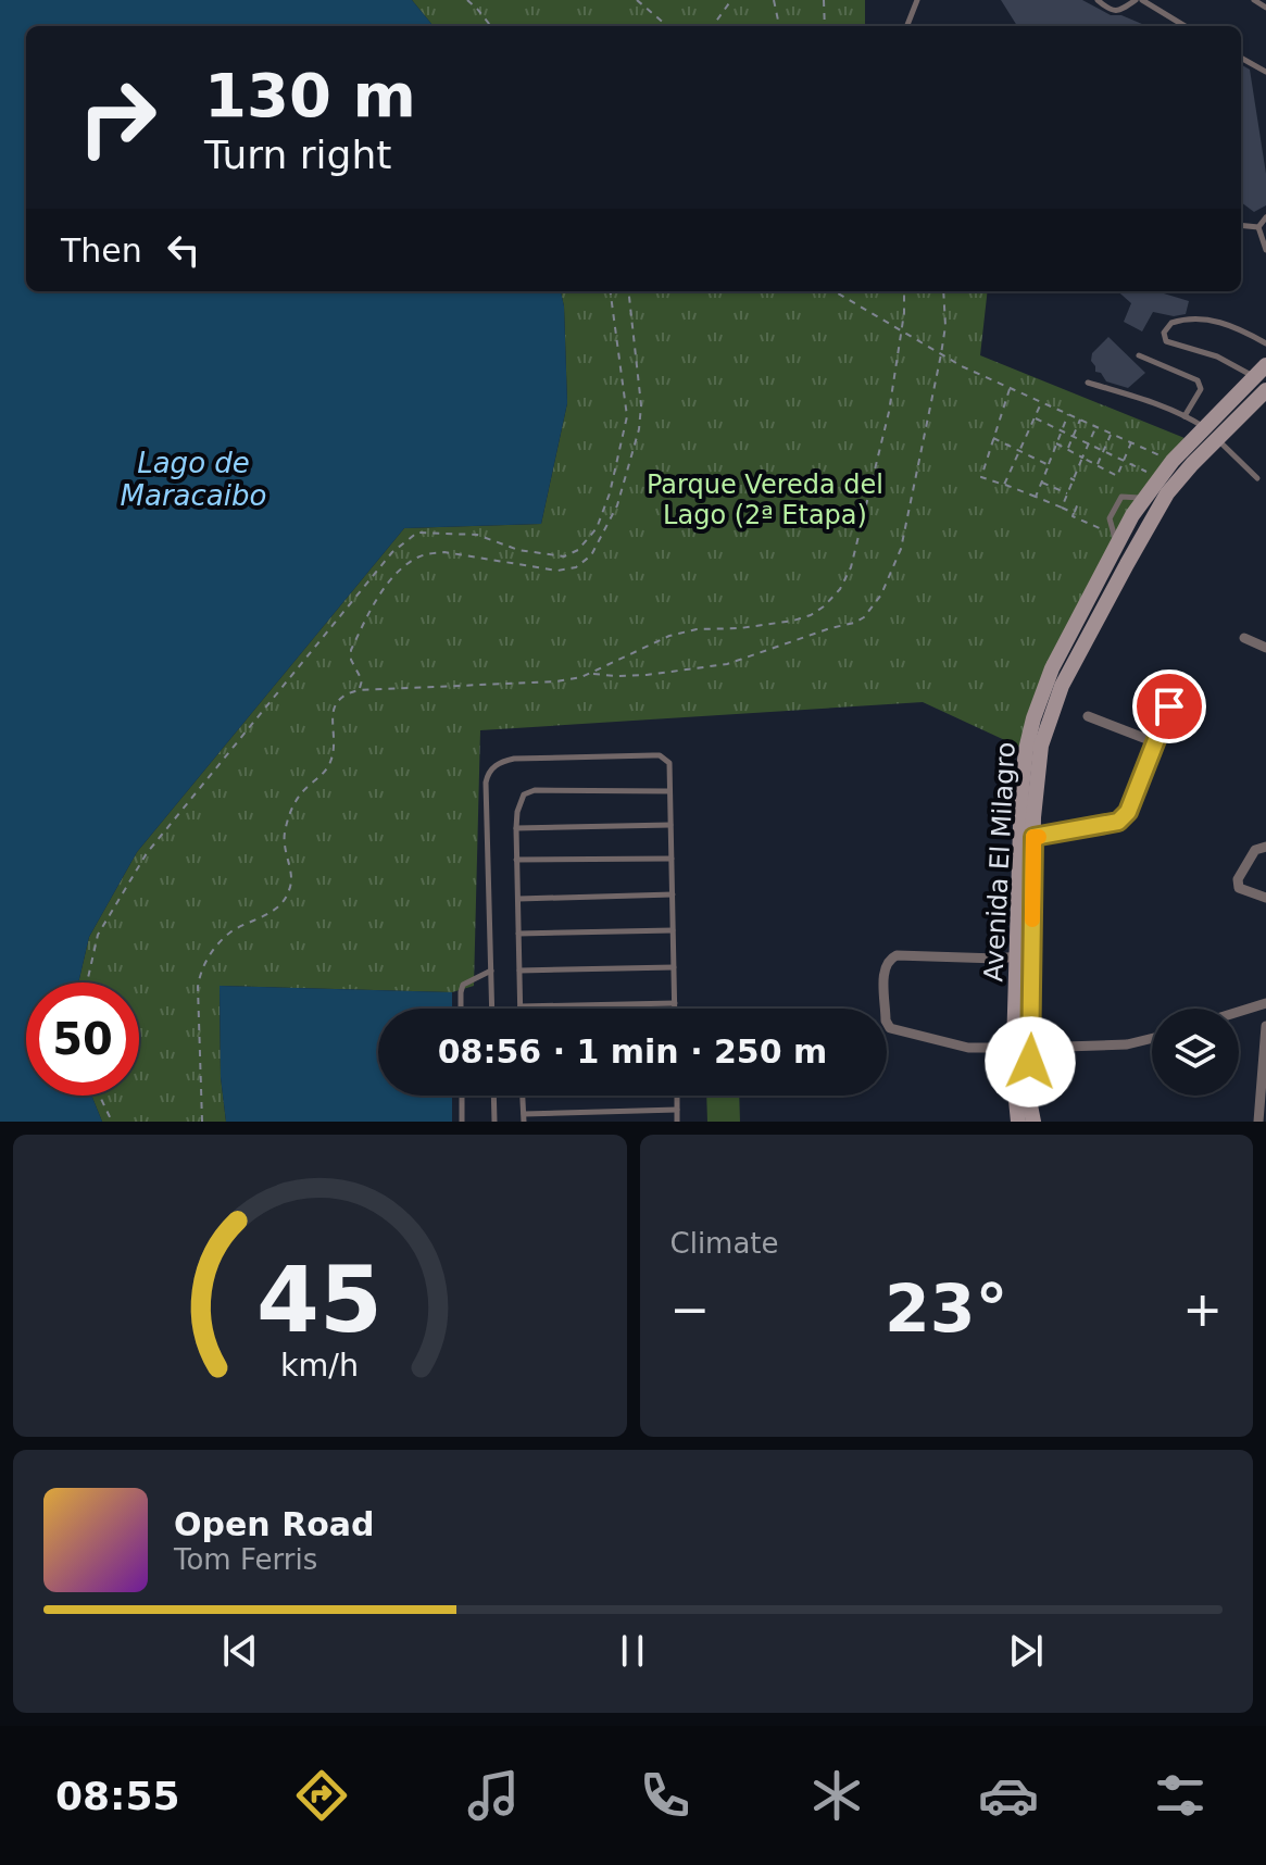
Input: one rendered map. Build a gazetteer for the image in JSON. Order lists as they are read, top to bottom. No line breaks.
{"streets":{"main road":["Avenida El Milagro"]},"water":["Lago de Maracaibo"],"parks":["Parque Vereda del Lago (2ª Etapa)"],"page":{"turn":["130 m","Turn right"],"then":"Then","limit":"50","trip":"08:56 · 1 min · 250 m","tile":"Climate","heat":["−","23°","+"],"song":["Open Road","Tom Ferris"],"tabs":"08:55","gauge":["45","km/h"]}}
